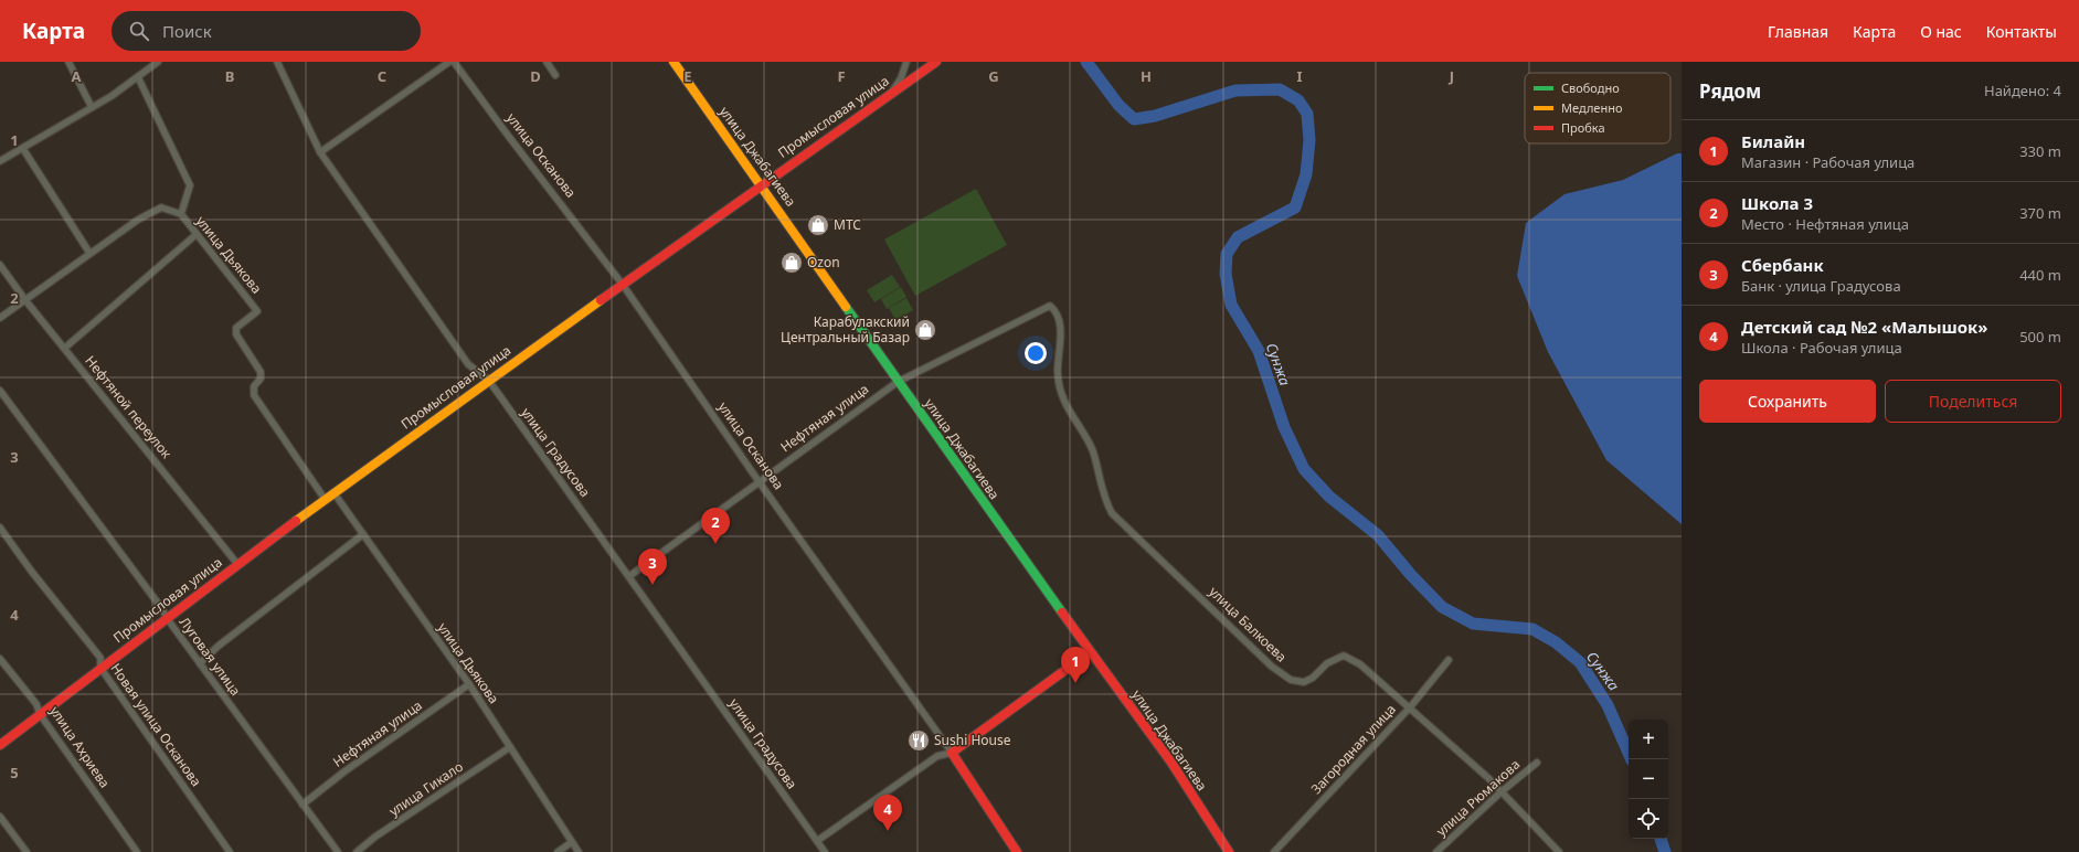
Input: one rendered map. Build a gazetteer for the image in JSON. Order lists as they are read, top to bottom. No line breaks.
{"streets":{"main road":["Промысловая улица","улица Осканова","улица Джабагиева"],"street":["улица Дьякова","Нефтяной переулок","Нефтяная улица","улица Градусова","улица Балкоева","Луговая улица","Новая улица Осканова","улица Ахриева","Загородная улица","улица Гикало","улица Рюмакова"]},"crossings":[["Промысловая улица","улица Осканова"],["Промысловая улица","улица Джабагиева"],["Промысловая улица","улица Дьякова"],["Промысловая улица","Нефтяной переулок"],["Промысловая улица","улица Градусова"],["Промысловая улица","Луговая улица"],["Промысловая улица","Новая улица Осканова"],["Промысловая улица","улица Ахриева"],["улица Осканова","Нефтяная улица"],["улица Джабагиева","Нефтяная улица"],["улица Дьякова","Нефтяная улица"],["улица Дьякова","улица Гикало"],["Нефтяная улица","улица Градусова"],["Нефтяная улица","улица Балкоева"],["Нефтяная улица","Луговая улица"],["улица Балкоева","Загородная улица"],["улица Балкоева","улица Рюмакова"]],"water":["Сунжа"],"places":{"shop":["МТС","Ozon","Карабулакский Центральный Базар"],"restaurant":["Sushi House"]},"legend":["Свободно","Медленно","Пробка"],"page":{"header":"Карта","search":"Поиск","nav":["Главная","Карта","О нас","Контакты"],"heading":["Рядом","Найдено: 4"],"list":[{"mark":"1","name":"Билайн","note":"Магазин · Рабочая улица","value":"330 m"},{"mark":"2","name":"Школа 3","note":"Место · Нефтяная улица","value":"370 m"},{"mark":"3","name":"Сбербанк","note":"Банк · улица Градусова","value":"440 m"},{"mark":"4","name":"Детский сад №2 «Малышок»","note":"Школа · Рабочая улица","value":"500 m"}],"buttons":["Сохранить","Поделиться"],"pins":["2","3","1","4"],"map_buttons":["+","−"]},"grid":{"columns":["A","B","C","D","E","F","G","H","I","J"],"rows":["1","2","3","4","5"]}}
